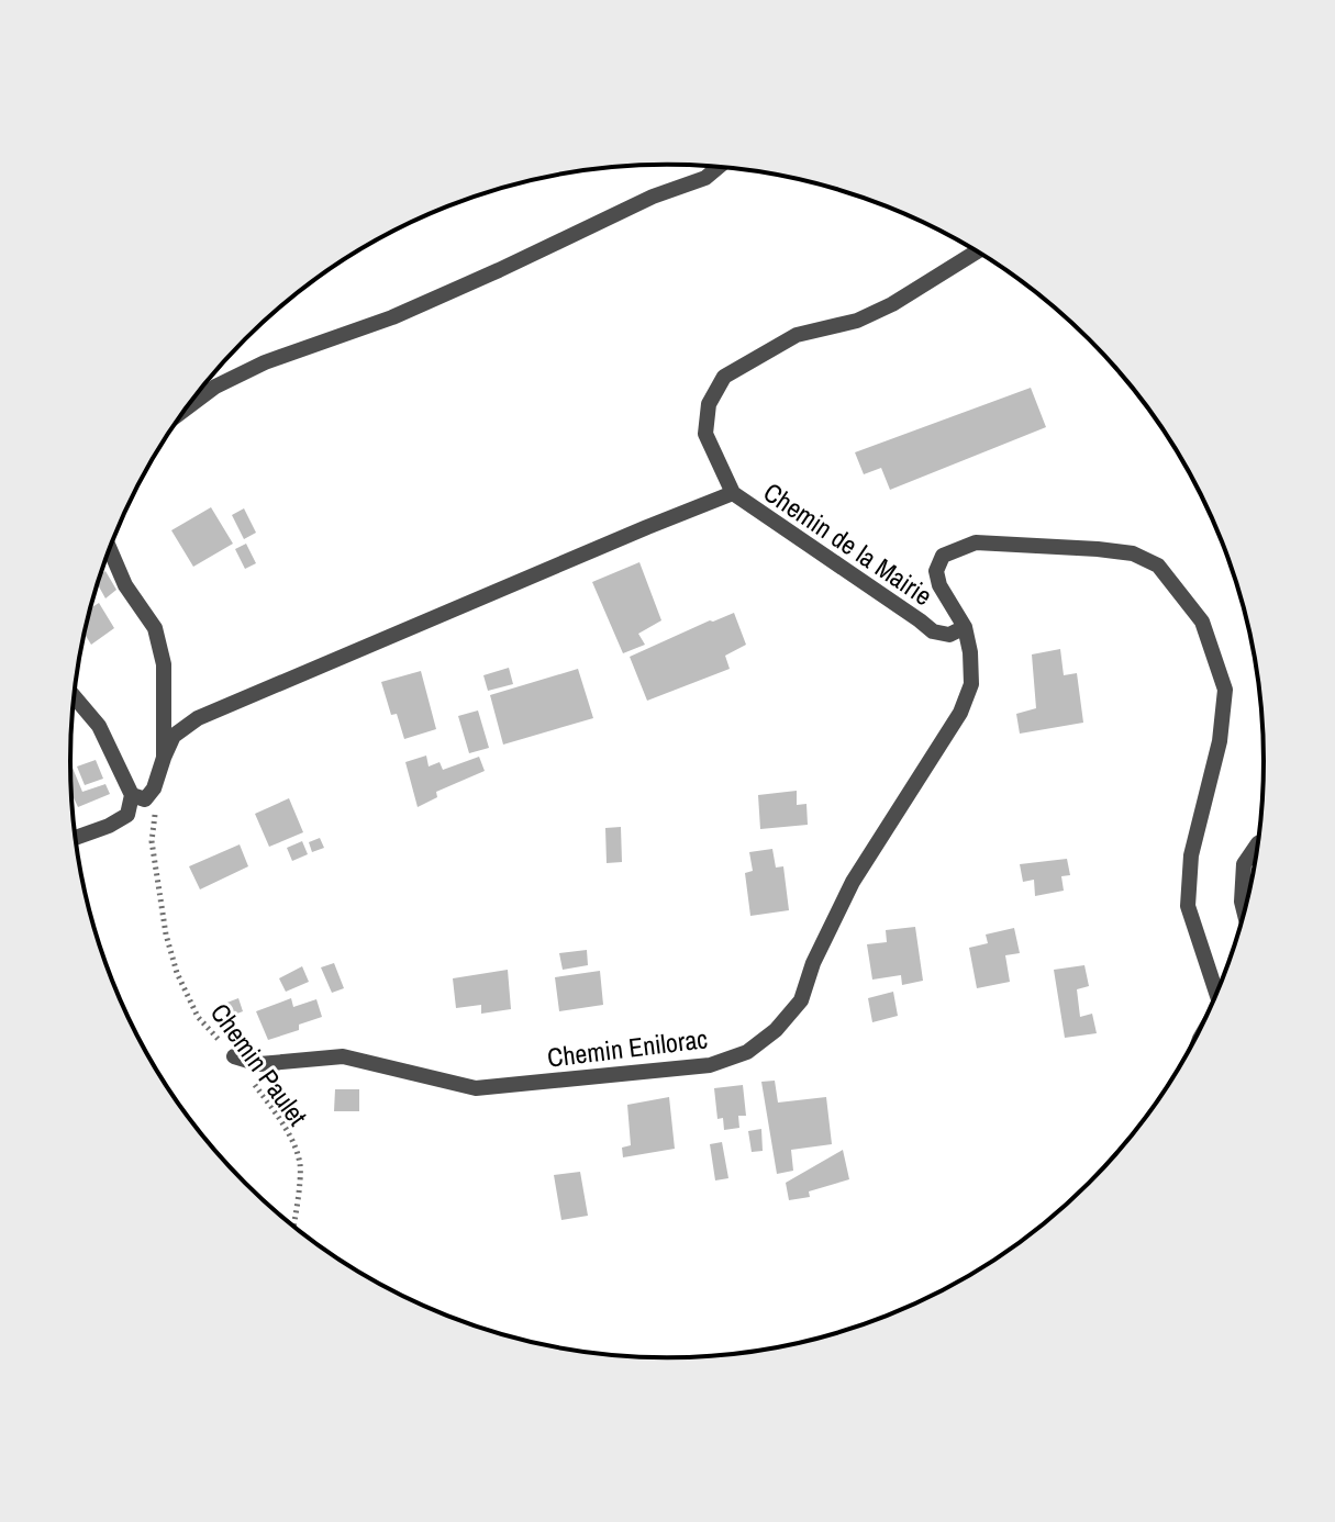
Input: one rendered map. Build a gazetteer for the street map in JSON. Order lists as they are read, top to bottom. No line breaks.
{"streets":{"street":["Chemin de la Mairie","Chemin Enilorac"],"path":["Chemin Paulet"]},"crossings":[["Chemin de la Mairie","Chemin Enilorac"],["Chemin Enilorac","Chemin Paulet"]]}
